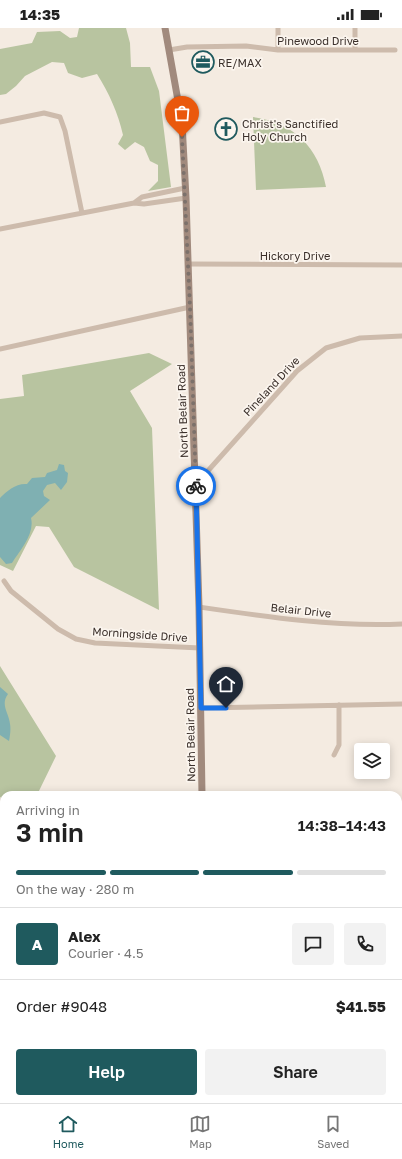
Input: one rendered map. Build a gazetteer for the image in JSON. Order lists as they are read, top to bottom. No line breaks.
{"streets":{"main road":["North Belair Road"],"street":["Pinewood Drive","Hickory Drive","Pineland Drive","Belair Drive","Morningside Drive"]},"crossings":[["Pinewood Drive","North Belair Road"],["Hickory Drive","North Belair Road"],["Pineland Drive","North Belair Road"],["North Belair Road","Belair Drive"],["North Belair Road","Morningside Drive"]],"places":{"office":["RE/MAX"],"church":["Christ's Sanctified Holy Church"]},"page":{"status":"14:35","heading":["3 min","Arriving in","14:38–14:43"],"panel":["Alex","Courier · 4.5","Order #9048","$41.55"],"bar":"On the way · 280 m","round":"A","buttons":["Help","Share"],"tabs":["Home","Map","Saved"]}}
